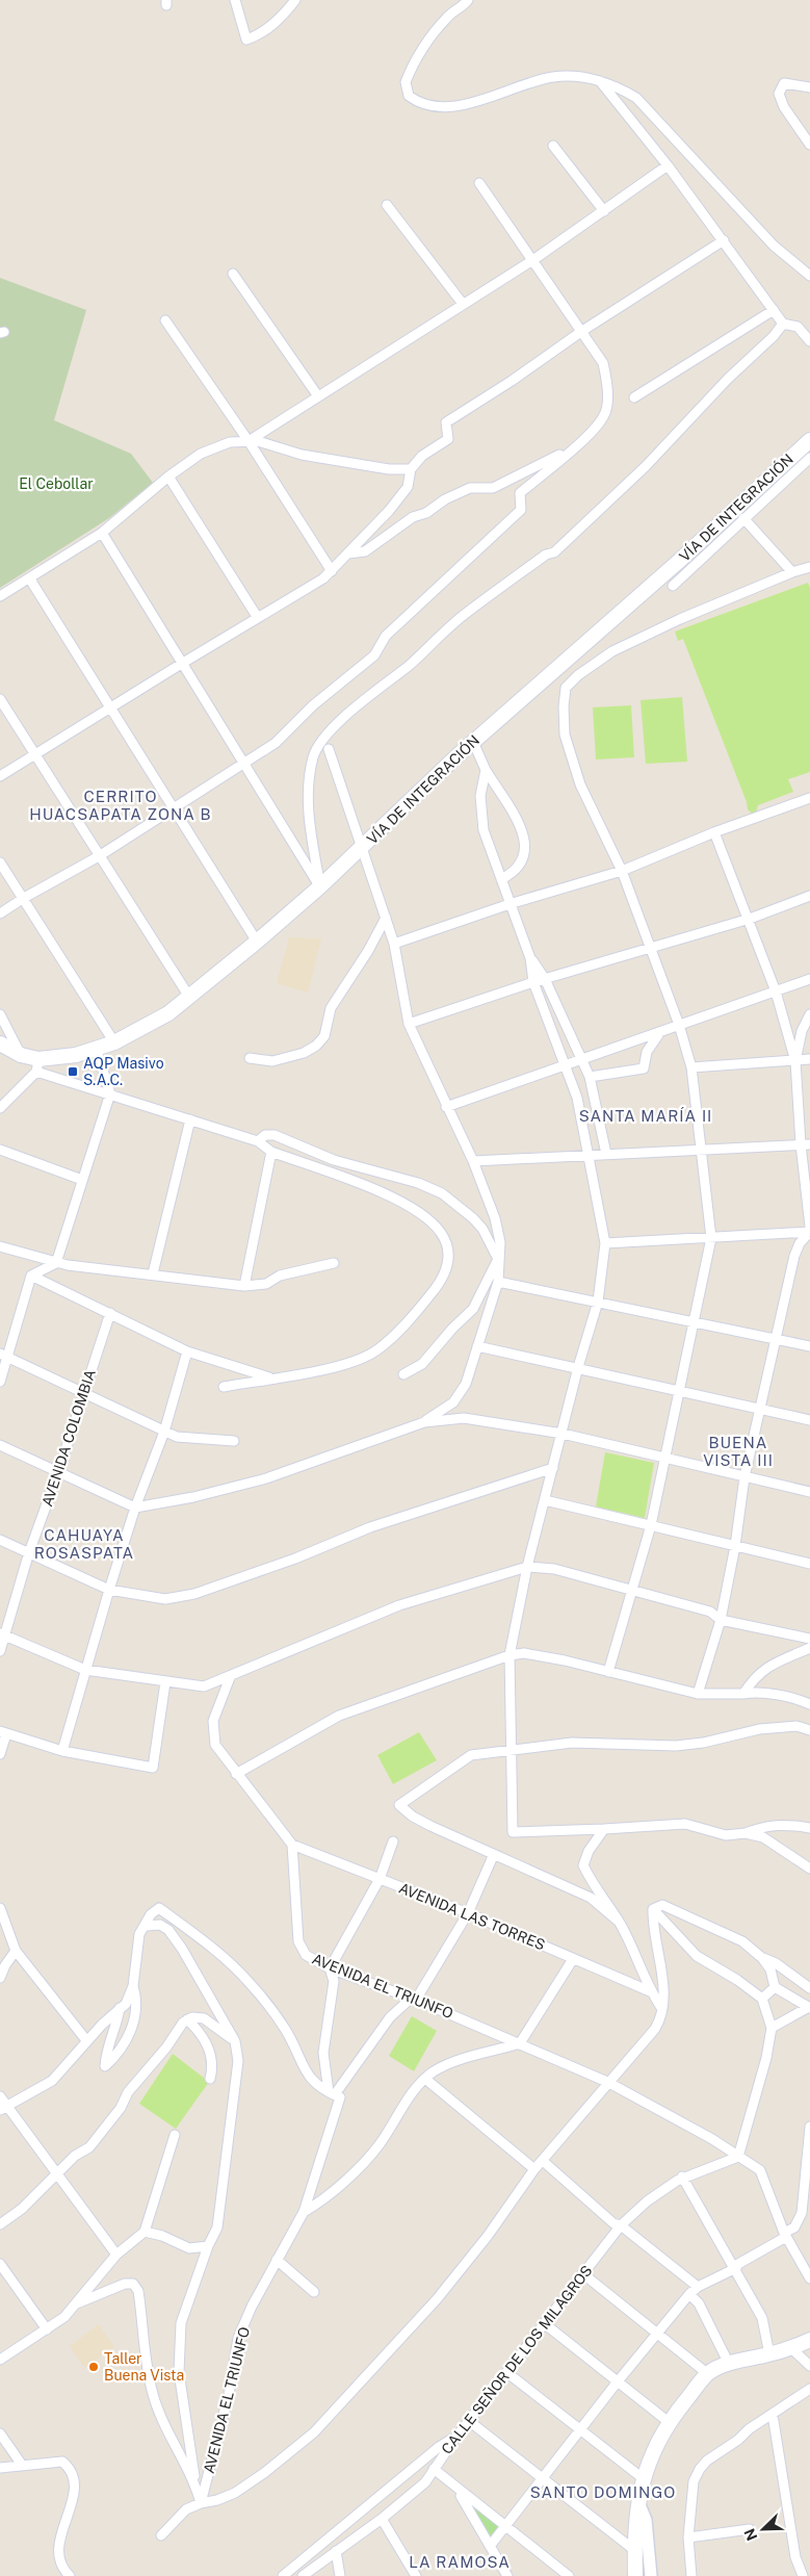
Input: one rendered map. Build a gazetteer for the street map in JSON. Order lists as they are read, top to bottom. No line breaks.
{"streets":{"main road":["VÍA DE INTEGRACIÓN"],"street":["AVENIDA COLOMBIA","AVENIDA LAS TORRES","AVENIDA EL TRIUNFO","CALLE SEÑOR DE LOS MILAGROS"]},"crossings":[["AVENIDA LAS TORRES","AVENIDA EL TRIUNFO"],["AVENIDA EL TRIUNFO","CALLE SEÑOR DE LOS MILAGROS"]],"districts":["CERRITO HUACSAPATA ZONA B","SANTA MARÍA II","BUENA VISTA III","CAHUAYA ROSASPATA","SANTO DOMINGO","LA RAMOSA"],"parks":["El Cebollar"],"places":{"transit":["AQP Masivo S.A.C."],"other":["Taller Buena Vista"]},"north":"bottom left"}
